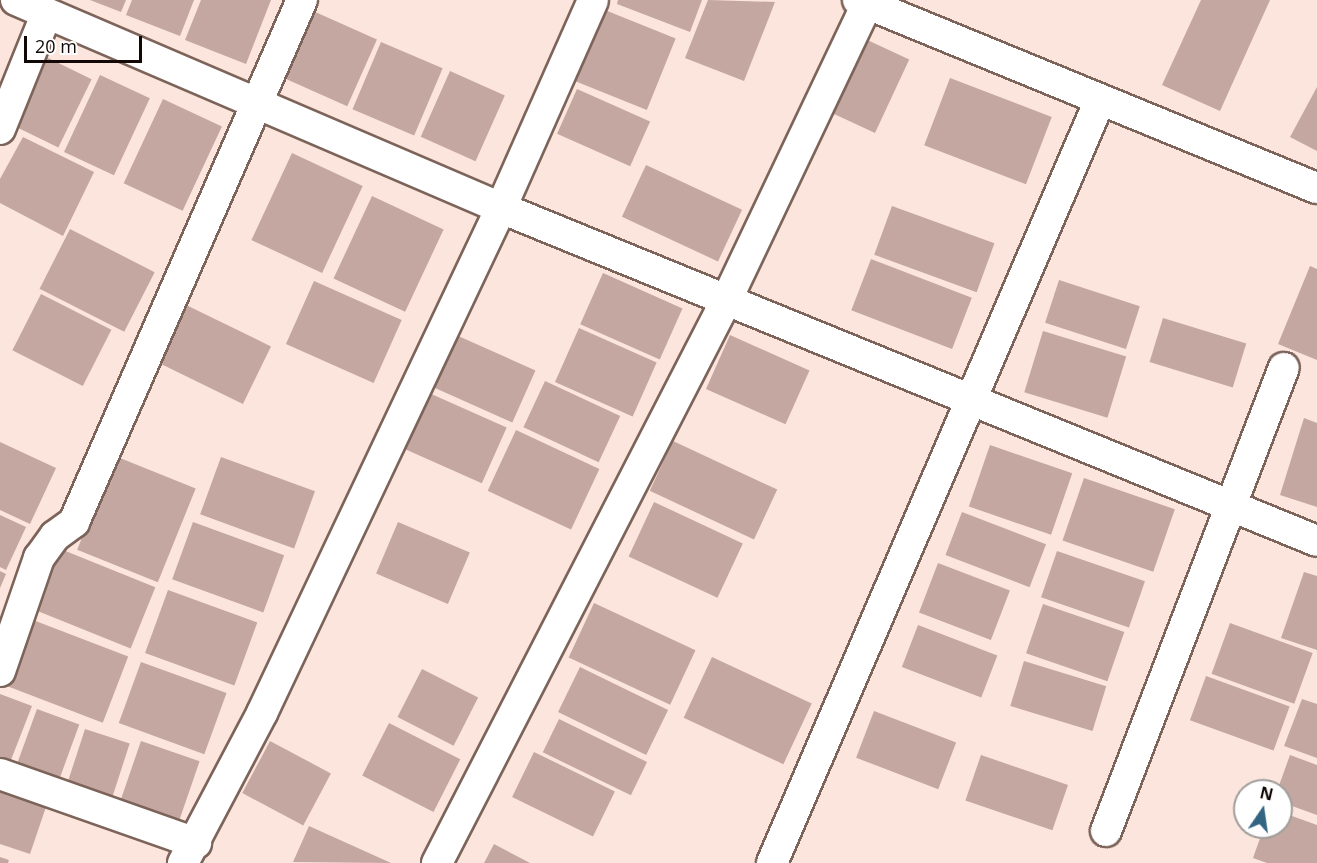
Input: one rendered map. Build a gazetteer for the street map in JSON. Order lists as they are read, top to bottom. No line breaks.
{"scale_bar":"20 m","north":"top"}
